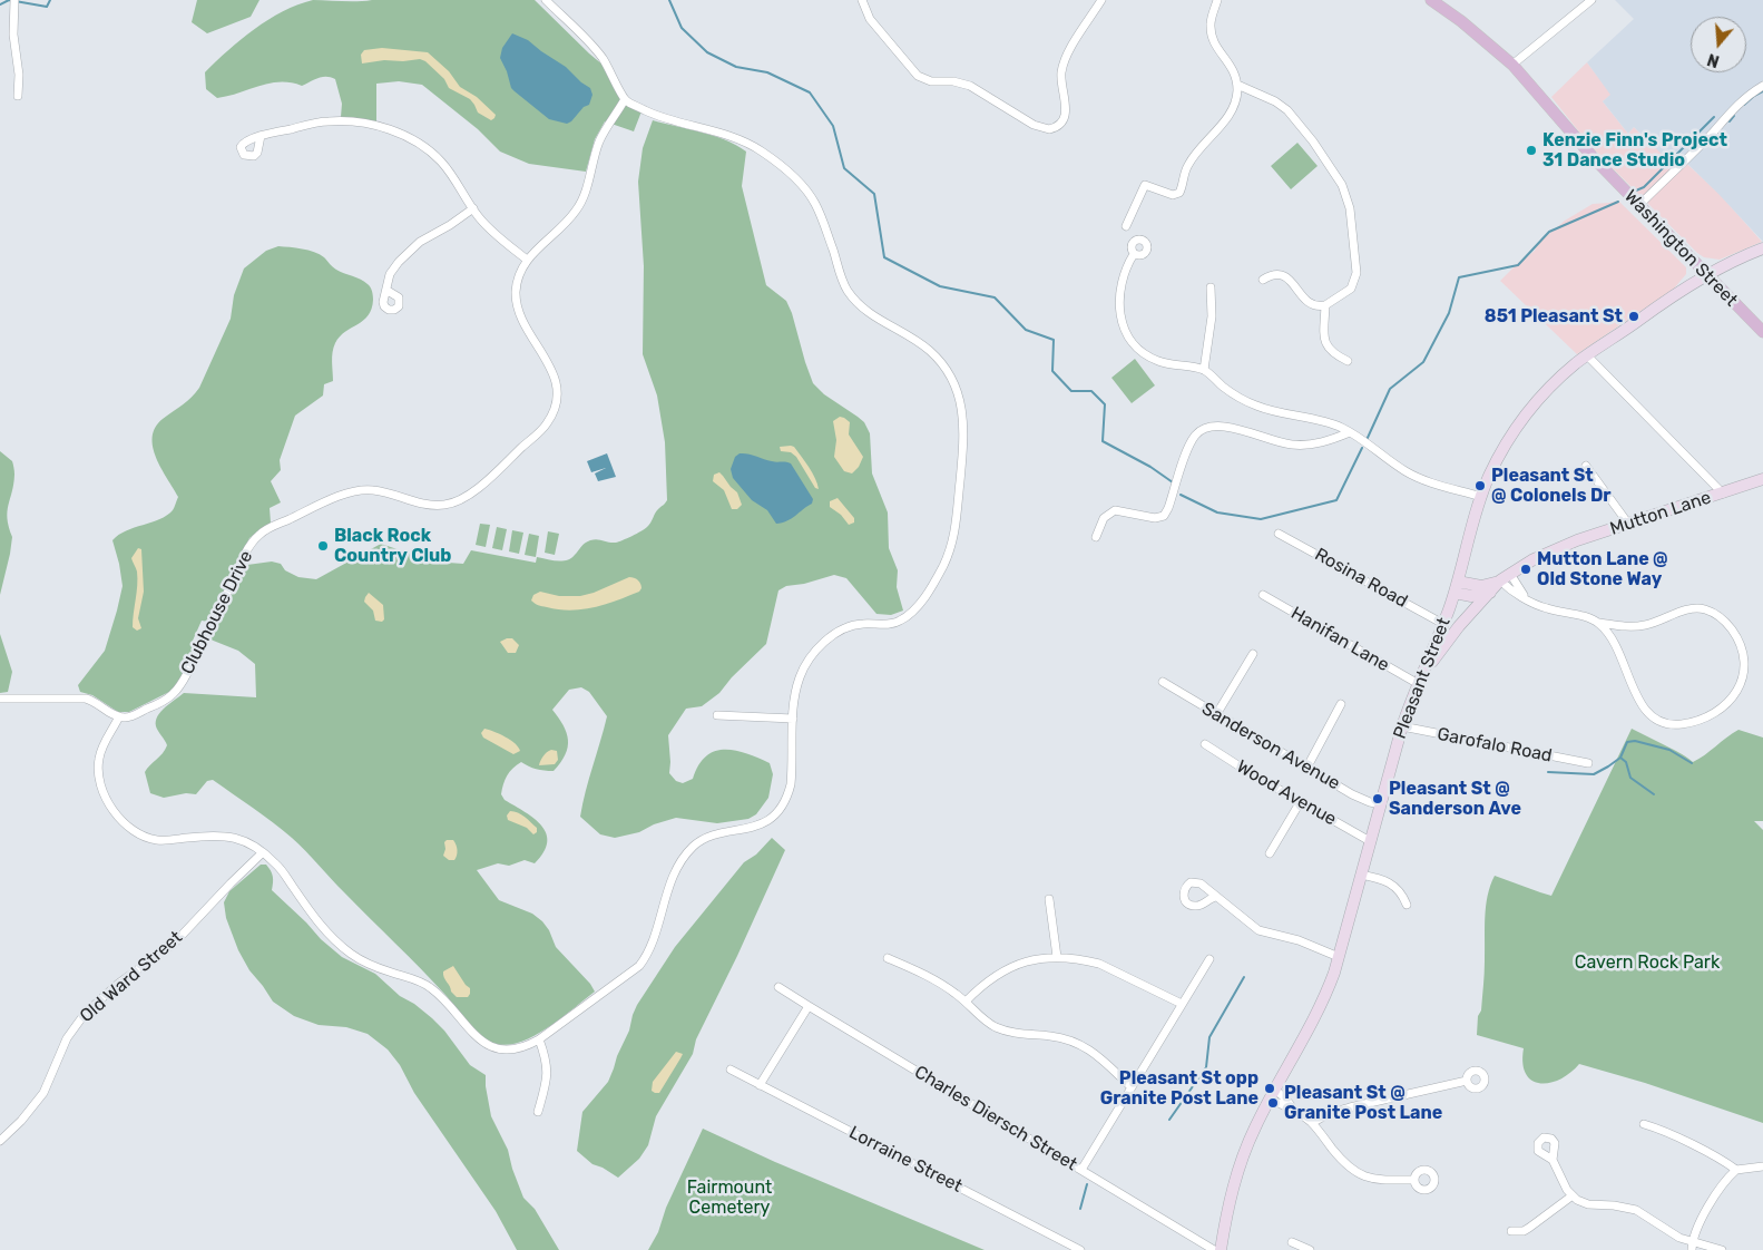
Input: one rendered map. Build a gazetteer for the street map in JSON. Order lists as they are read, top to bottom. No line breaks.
{"streets":{"main road":["Washington Street","Mutton Lane","Pleasant Street"],"street":["Rosina Road","Clubhouse Drive","Hanifan Lane","Garofalo Road","Sanderson Avenue","Wood Avenue","Old Ward Street","Charles Diersch Street","Lorraine Street"]},"crossings":[["Washington Street","Pleasant Street"],["Mutton Lane","Hanifan Lane"],["Mutton Lane","Pleasant Street"],["Rosina Road","Pleasant Street"],["Hanifan Lane","Pleasant Street"],["Pleasant Street","Garofalo Road"],["Pleasant Street","Sanderson Avenue"],["Pleasant Street","Wood Avenue"]],"parks":["Cavern Rock Park","Fairmount Cemetery"],"places":["Kenzie Finn's Project 31 Dance Studio","851 Pleasant St","Pleasant St @ Colonels Dr","Black Rock Country Club","Mutton Lane @ Old Stone Way","Pleasant St @ Sanderson Ave","Pleasant St opp Granite Post Lane","Pleasant St @ Granite Post Lane"],"north":"bottom"}
